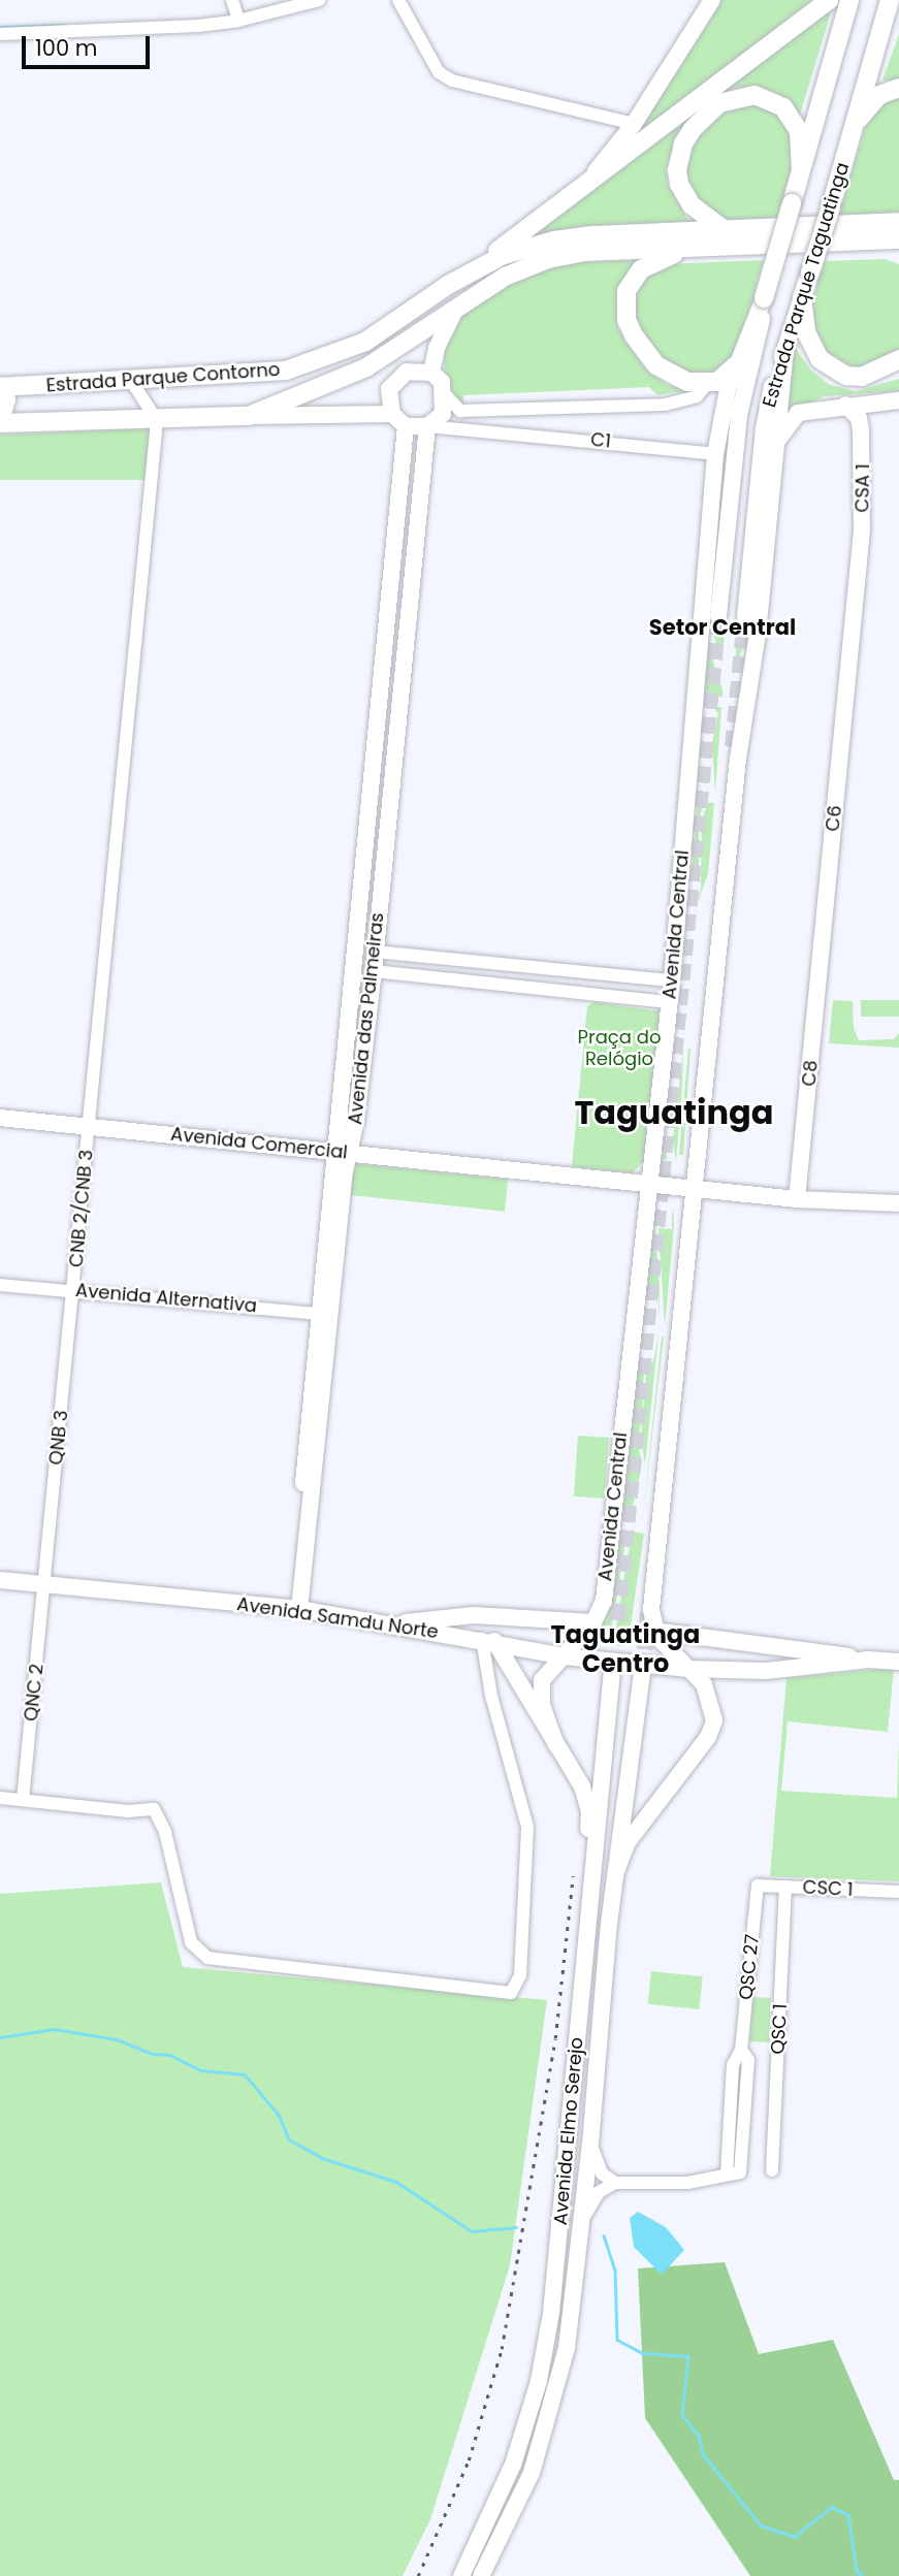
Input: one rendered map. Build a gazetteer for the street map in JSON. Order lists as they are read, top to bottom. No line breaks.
{"streets":{"highway":["Estrada Parque Taguatinga","Estrada Parque Contorno"],"main road":["CSA 1","C6","Avenida Central","Avenida das Palmeiras","C8","Avenida Comercial","Avenida Samdu Norte","Avenida Elmo Serejo"],"street":["C1","CNB 2/CNB 3","Avenida Alternativa","QNB 3","QNC 2","CSC 1","QSC 27","QSC 1"]},"crossings":[["Estrada Parque Taguatinga","Avenida Central"],["Estrada Parque Contorno","CNB 2/CNB 3"],["C1","Avenida Central"],["C1","Avenida das Palmeiras"],["CSA 1","C6"],["C6","C8"],["Avenida Central","Avenida Comercial"],["Avenida Central","Avenida Samdu Norte"],["Avenida das Palmeiras","Avenida Comercial"],["Avenida das Palmeiras","Avenida Alternativa"],["Avenida das Palmeiras","Avenida Samdu Norte"],["Avenida Comercial","CNB 2/CNB 3"],["CNB 2/CNB 3","Avenida Alternativa"],["CNB 2/CNB 3","QNB 3"],["Avenida Alternativa","QNB 3"],["QNB 3","Avenida Samdu Norte"],["QNB 3","QNC 2"],["Avenida Samdu Norte","QNC 2"],["Avenida Samdu Norte","Avenida Elmo Serejo"],["CSC 1","QSC 27"],["CSC 1","QSC 1"]],"districts":["Setor Central","Taguatinga","Taguatinga Centro"],"parks":["Praça do Relógio"],"scale_bar":"100 m"}
